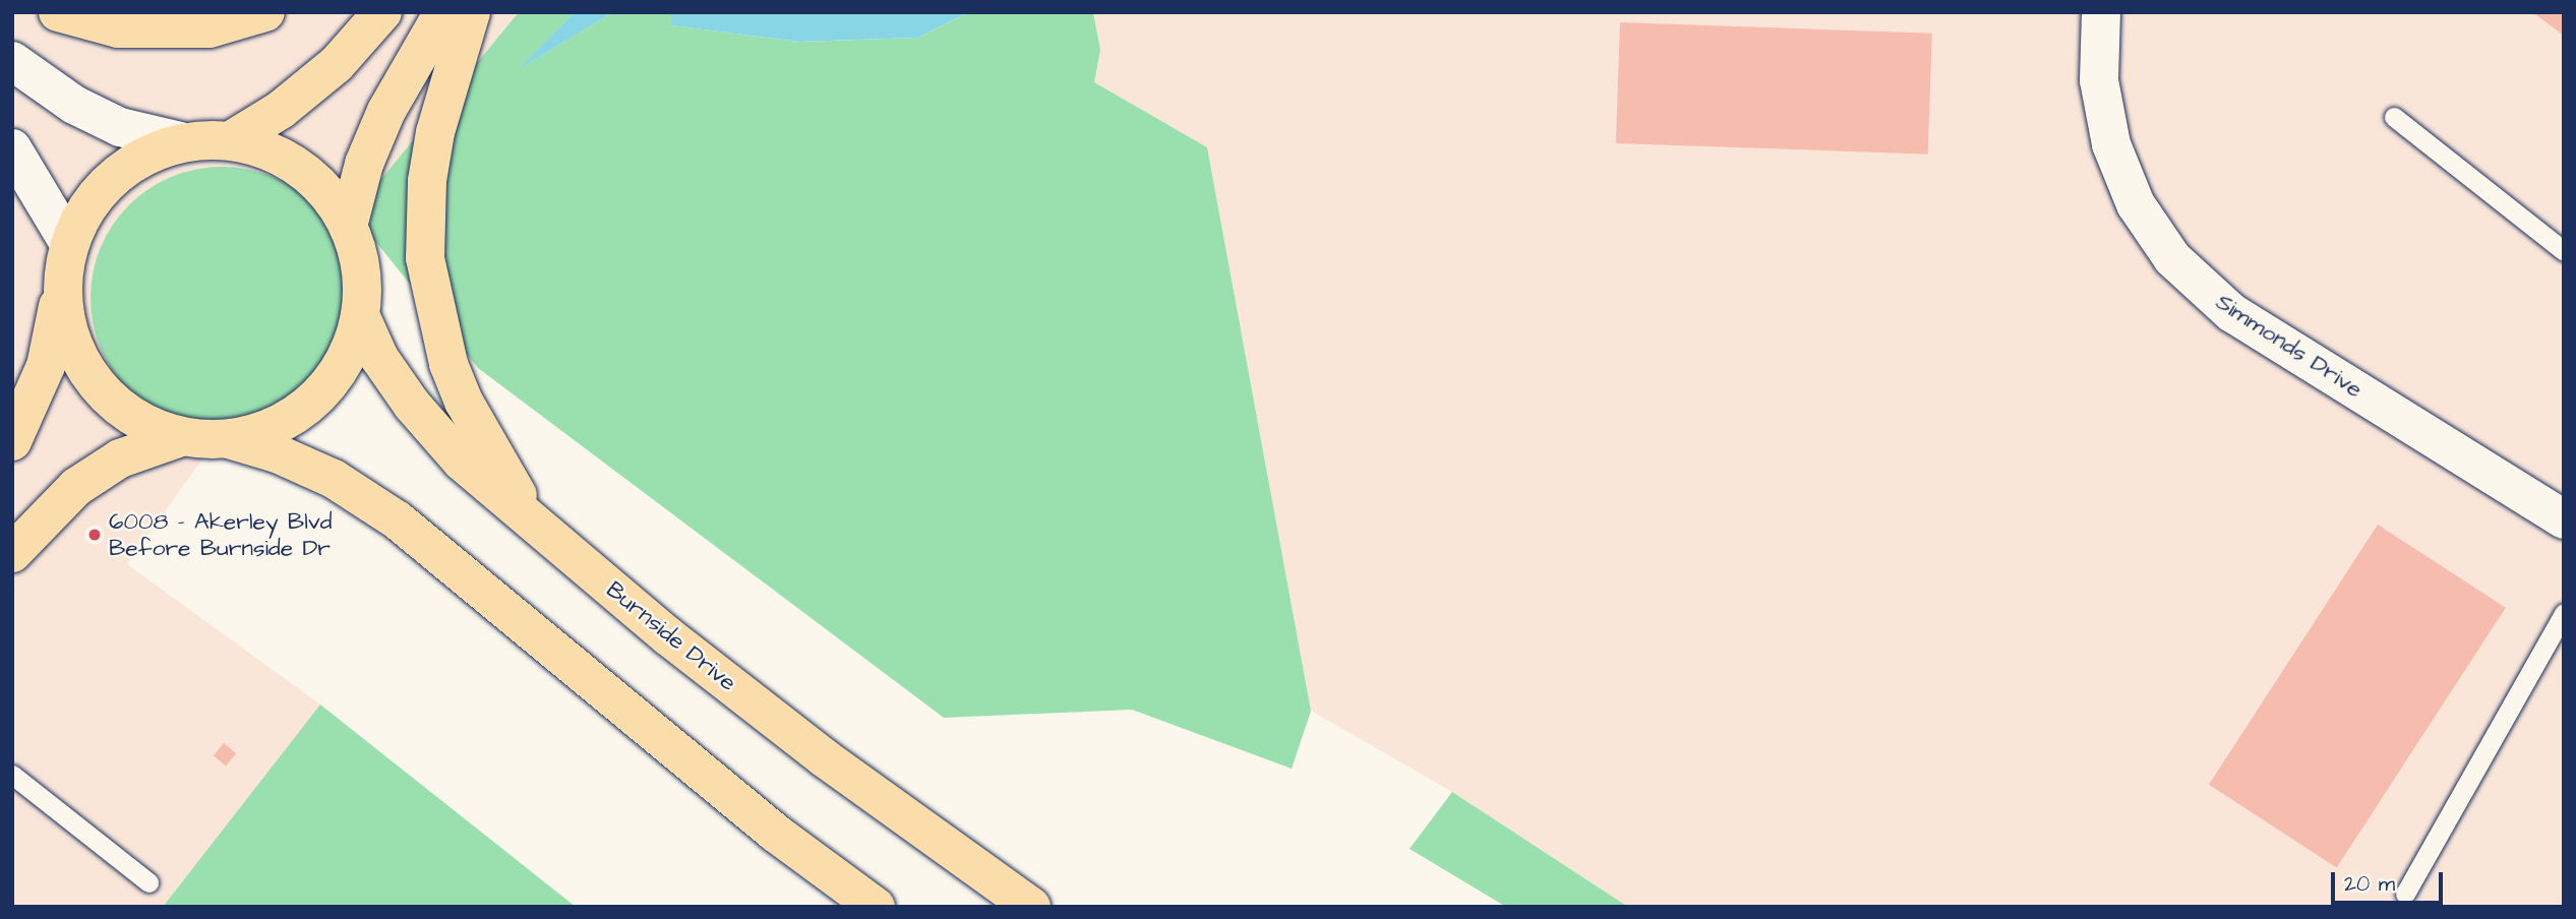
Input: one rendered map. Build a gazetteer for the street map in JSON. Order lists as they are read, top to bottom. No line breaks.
{"streets":{"main road":["Burnside Drive"],"street":["Simmonds Drive"]},"places":["6008 - Akerley Blvd Before Burnside Dr"],"scale_bar":"20 m"}
